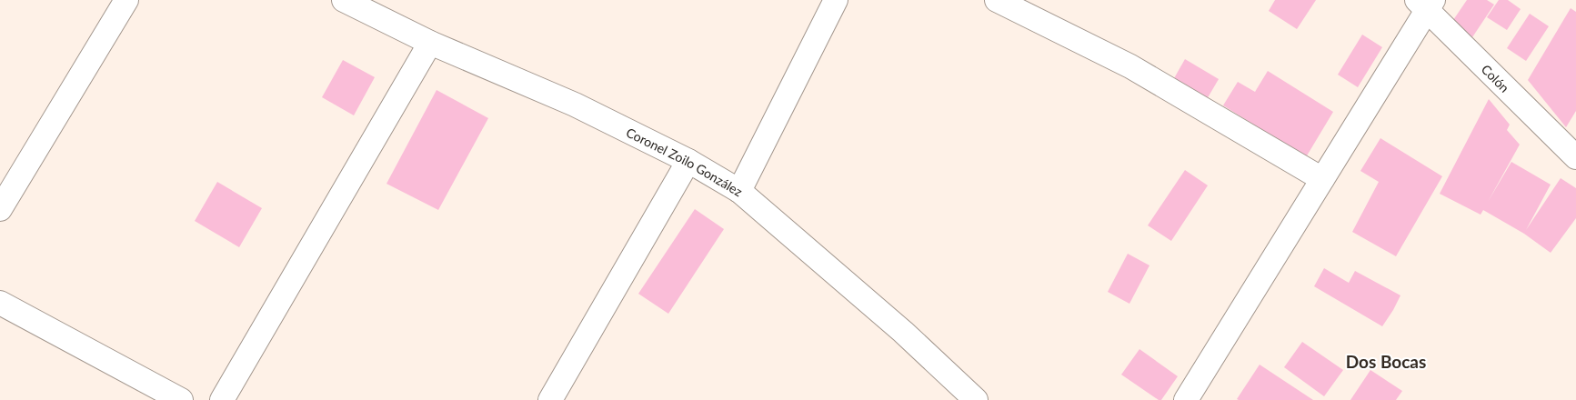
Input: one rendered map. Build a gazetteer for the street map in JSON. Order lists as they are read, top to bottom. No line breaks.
{"streets":{"street":["Colón","Coronel Zoilo González"]},"districts":["Dos Bocas"]}
